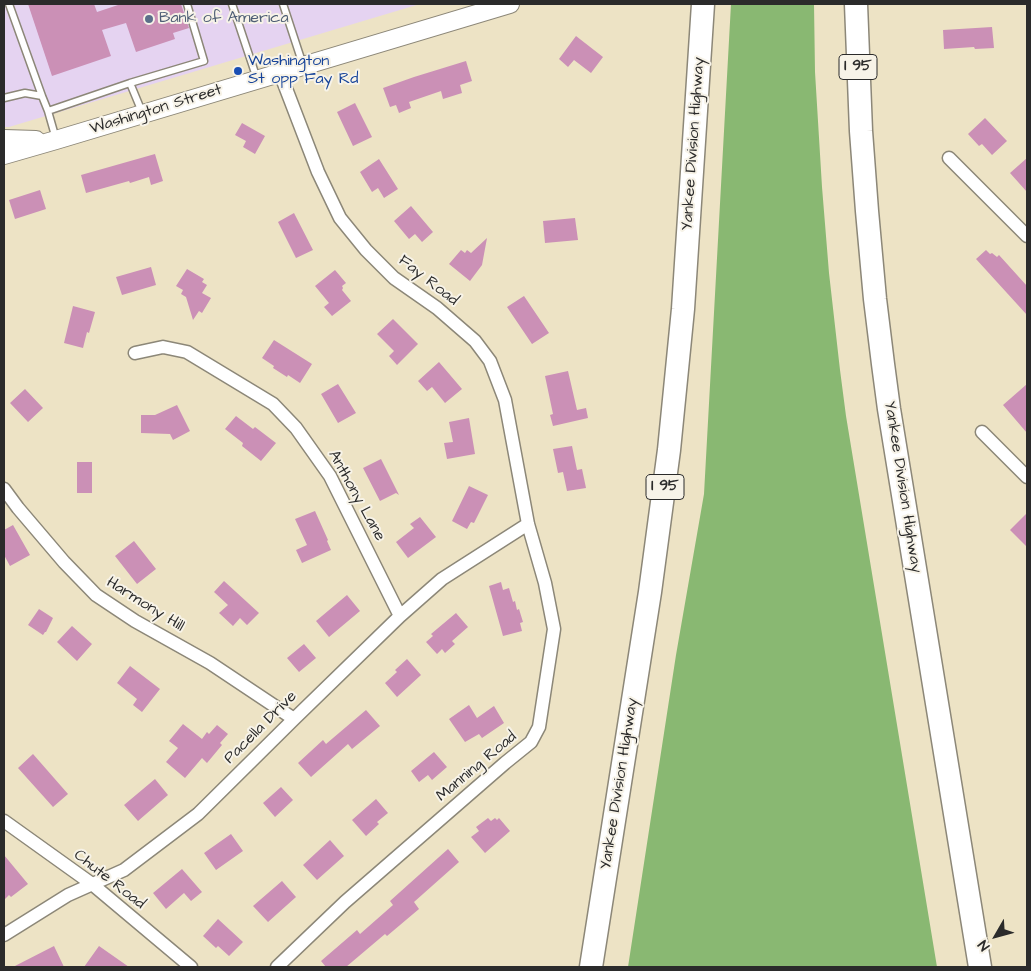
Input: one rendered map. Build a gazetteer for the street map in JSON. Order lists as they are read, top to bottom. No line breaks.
{"streets":{"highway":["I 95","Yankee Division Highway"],"main road":["Washington Street"],"street":["Fay Road","Anthony Lane","Harmony Hill","Pacella Drive","Manning Road","Chute Road"]},"crossings":[["Washington Street","Fay Road"],["Fay Road","Pacella Drive"],["Fay Road","Manning Road"],["Anthony Lane","Pacella Drive"],["Harmony Hill","Pacella Drive"],["Pacella Drive","Manning Road"],["Pacella Drive","Chute Road"]],"places":["Bank of America","Washington St opp Fay Rd"],"north":"bottom left"}
